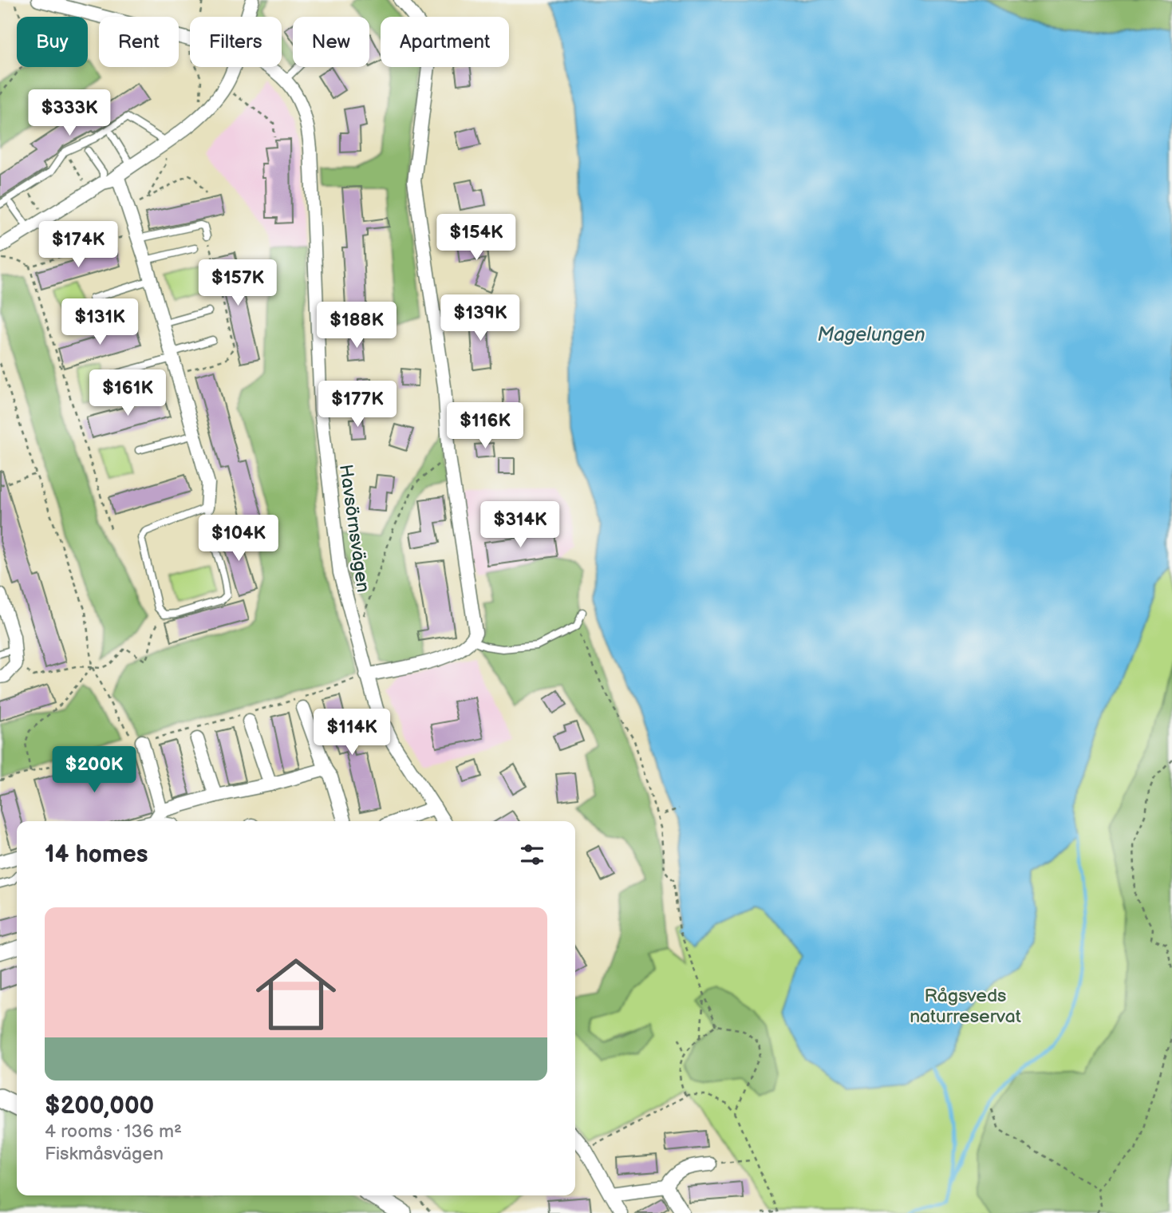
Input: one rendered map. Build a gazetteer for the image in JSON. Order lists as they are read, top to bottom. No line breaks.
{"streets":{"street":["Havsörnsvägen"]},"water":["Magelungen"],"parks":["Rågsveds naturreservat"],"page":{"chip":["Buy","Rent","Filters","New","Apartment"],"price":["$333K","$154K","$174K","$157K","$139K","$131K","$188K","$161K","$177K","$116K","$314K","$104K","$114K","$200K"],"heading":"14 homes","list":[{"name":"$200,000","note":"4 rooms · 136 m² · Fiskmåsvägen"}]}}
